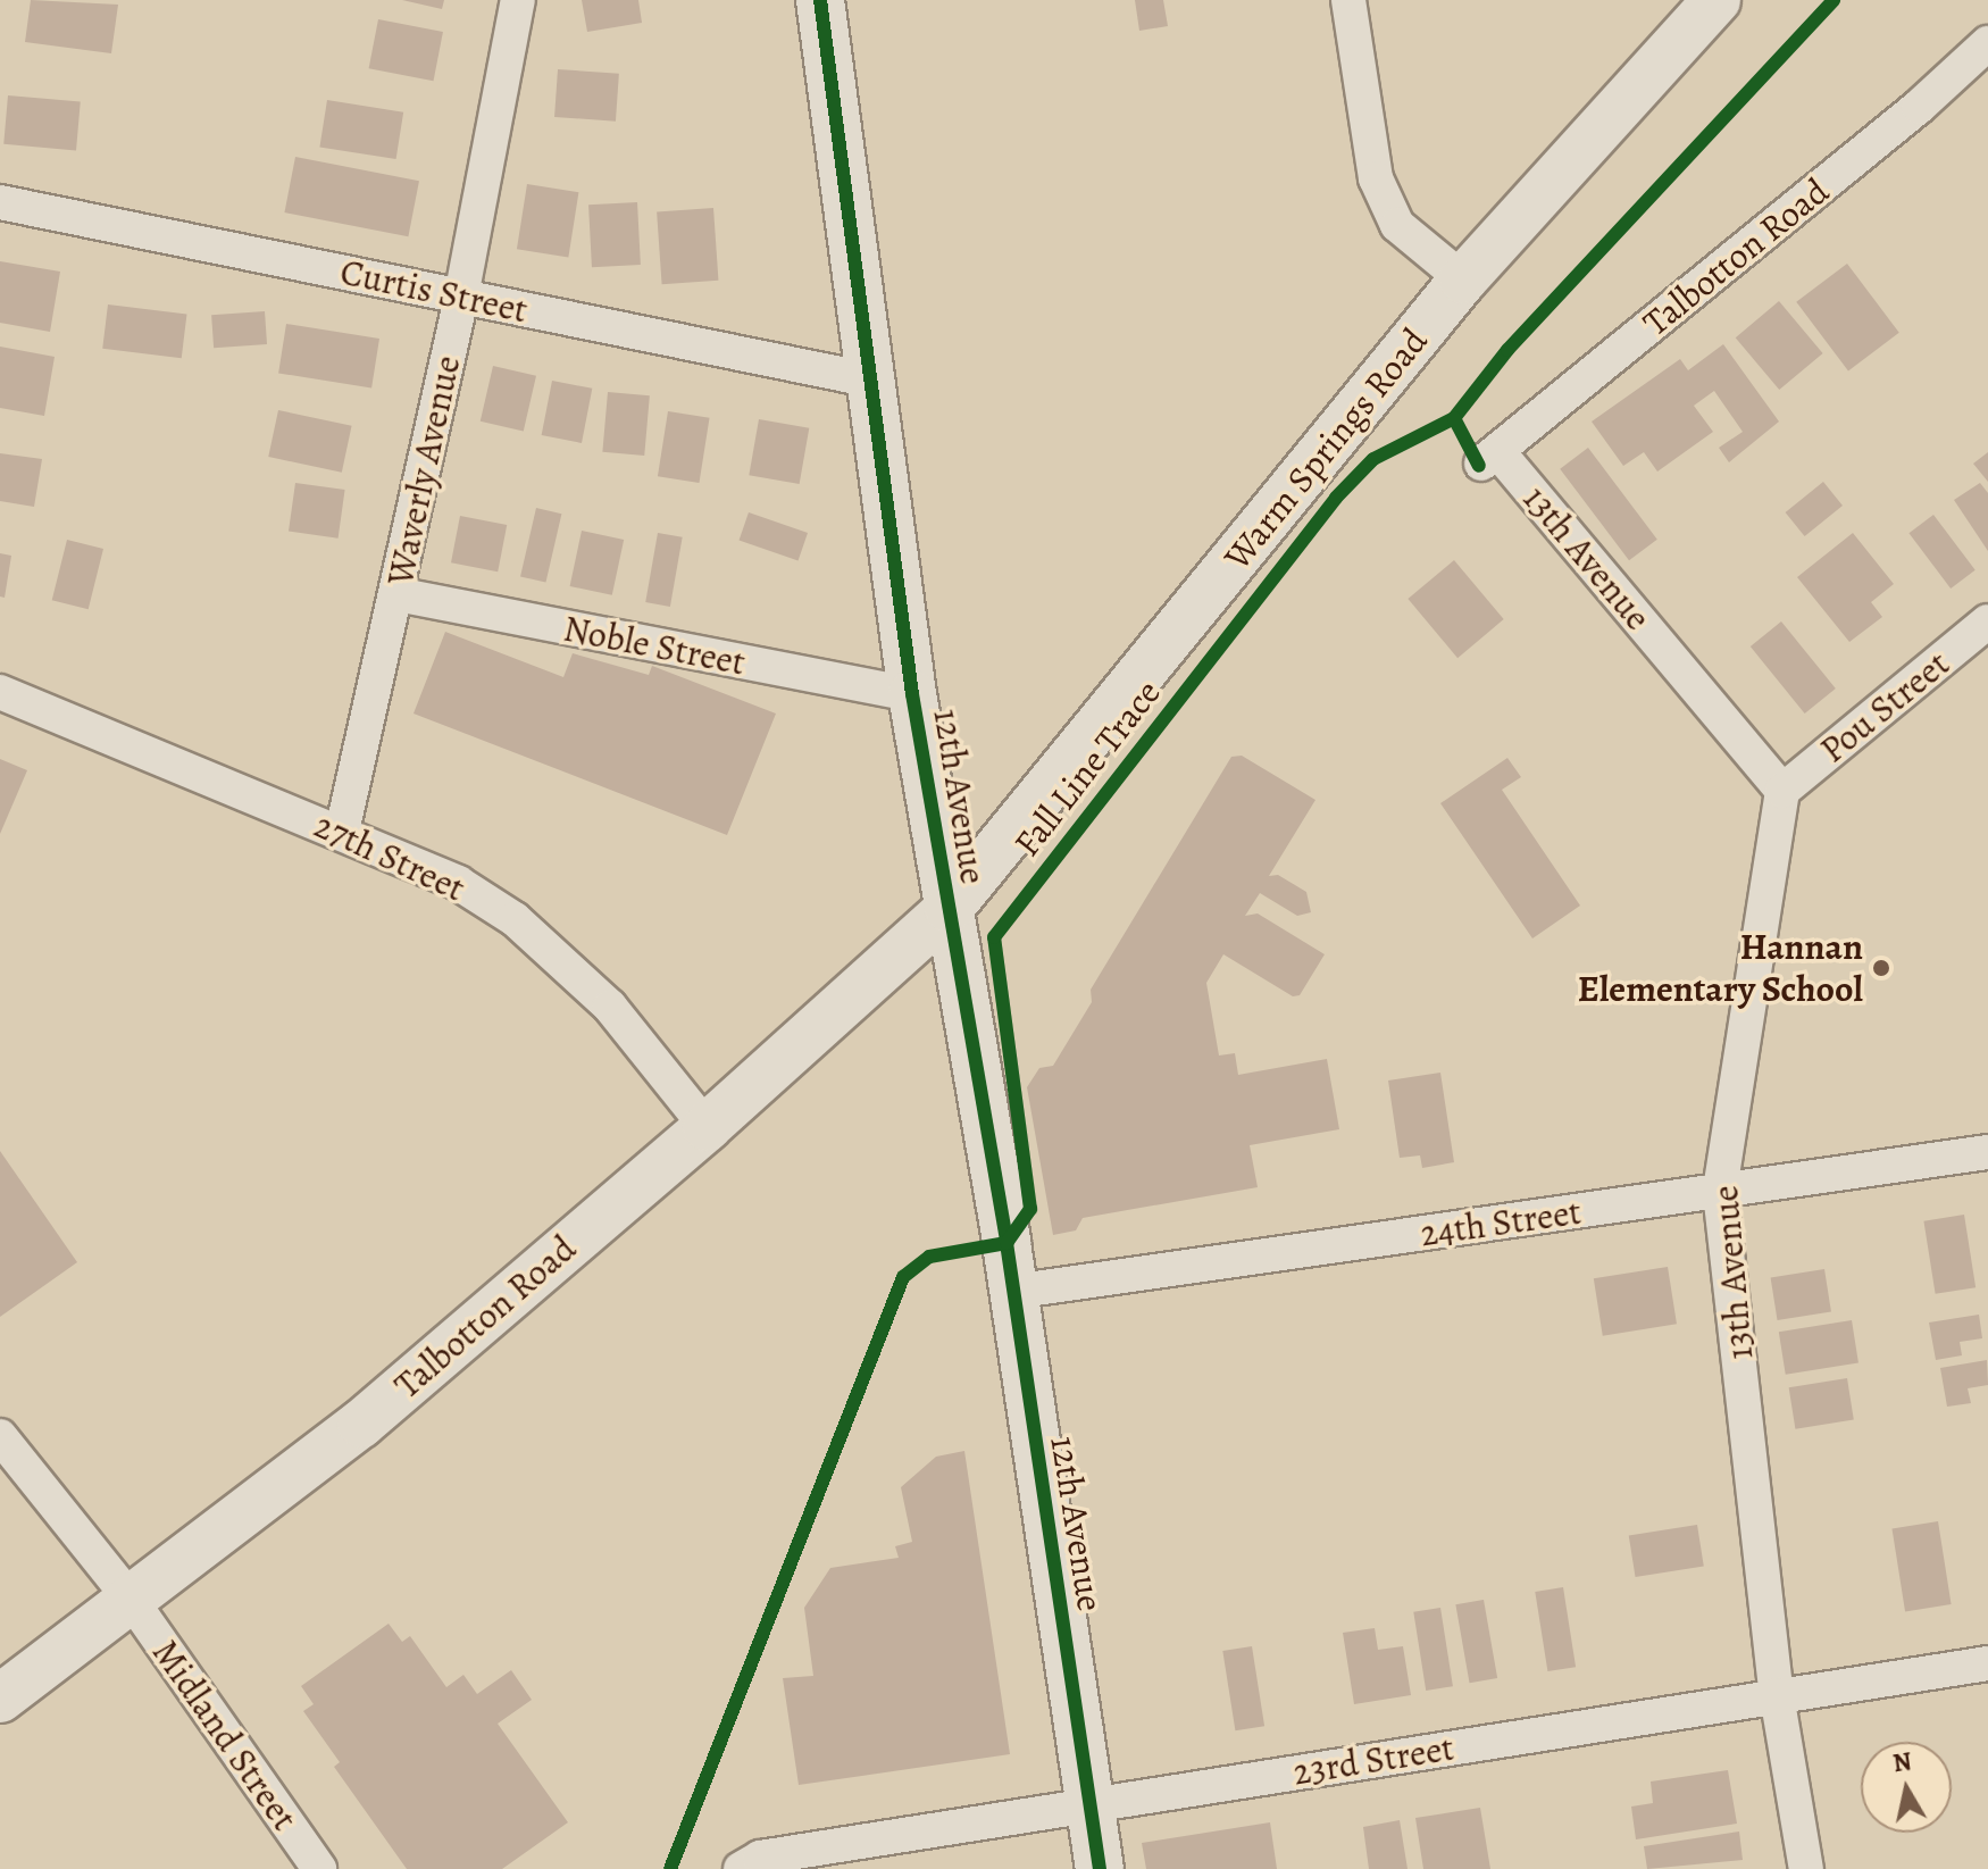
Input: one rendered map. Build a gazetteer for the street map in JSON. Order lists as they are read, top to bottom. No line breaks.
{"streets":{"main road":["Talbotton Road","Warm Springs Road","12th Avenue"],"street":["Curtis Street","Waverly Avenue","13th Avenue","Noble Street","Pou Street","27th Street","24th Street","Midland Street","23rd Street"],"cycle path":["Fall Line Trace"]},"crossings":[["Talbotton Road","Warm Springs Road"],["Talbotton Road","13th Avenue"],["Talbotton Road","12th Avenue"],["Talbotton Road","27th Street"],["Talbotton Road","Midland Street"],["Curtis Street","Waverly Avenue"],["Curtis Street","12th Avenue"],["Warm Springs Road","12th Avenue"],["Waverly Avenue","Noble Street"],["Waverly Avenue","27th Street"],["13th Avenue","Pou Street"],["13th Avenue","24th Street"],["13th Avenue","23rd Street"],["Noble Street","12th Avenue"],["12th Avenue","24th Street"],["12th Avenue","23rd Street"]],"places":["Hannan Elementary School"],"north":"top"}
